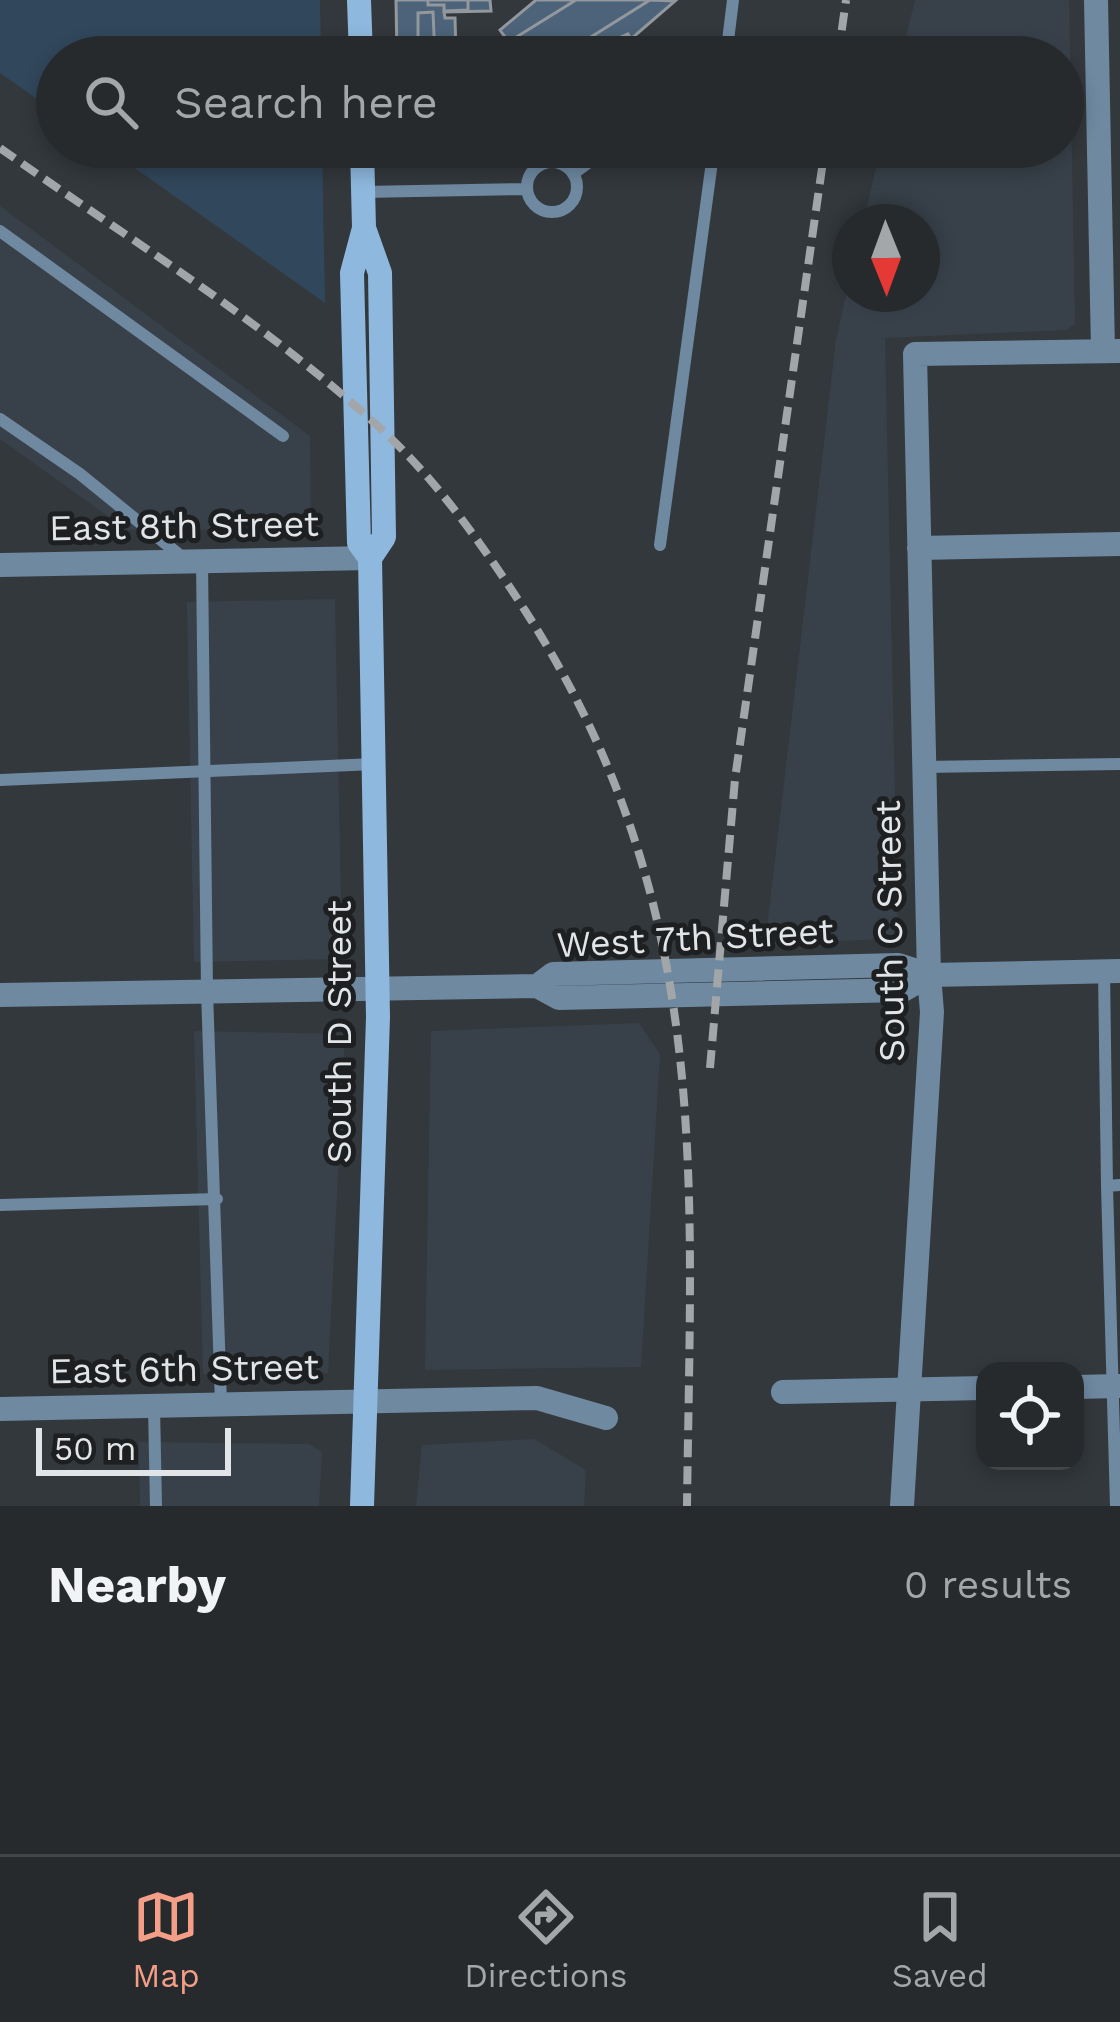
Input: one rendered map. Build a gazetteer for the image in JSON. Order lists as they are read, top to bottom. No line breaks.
{"streets":{"main road":["South D Street"],"street":["East 8th Street","South C Street","West 7th Street","East 6th Street"]},"crossings":[["East 8th Street","South D Street"],["South C Street","West 7th Street"],["West 7th Street","South D Street"],["South D Street","East 6th Street"]],"scale_bar":"50 m","north":"bottom","page":{"search":"Search here","scale":"50 m","heading":["Nearby","0 results"],"nav":["Map","Directions","Saved"]}}
